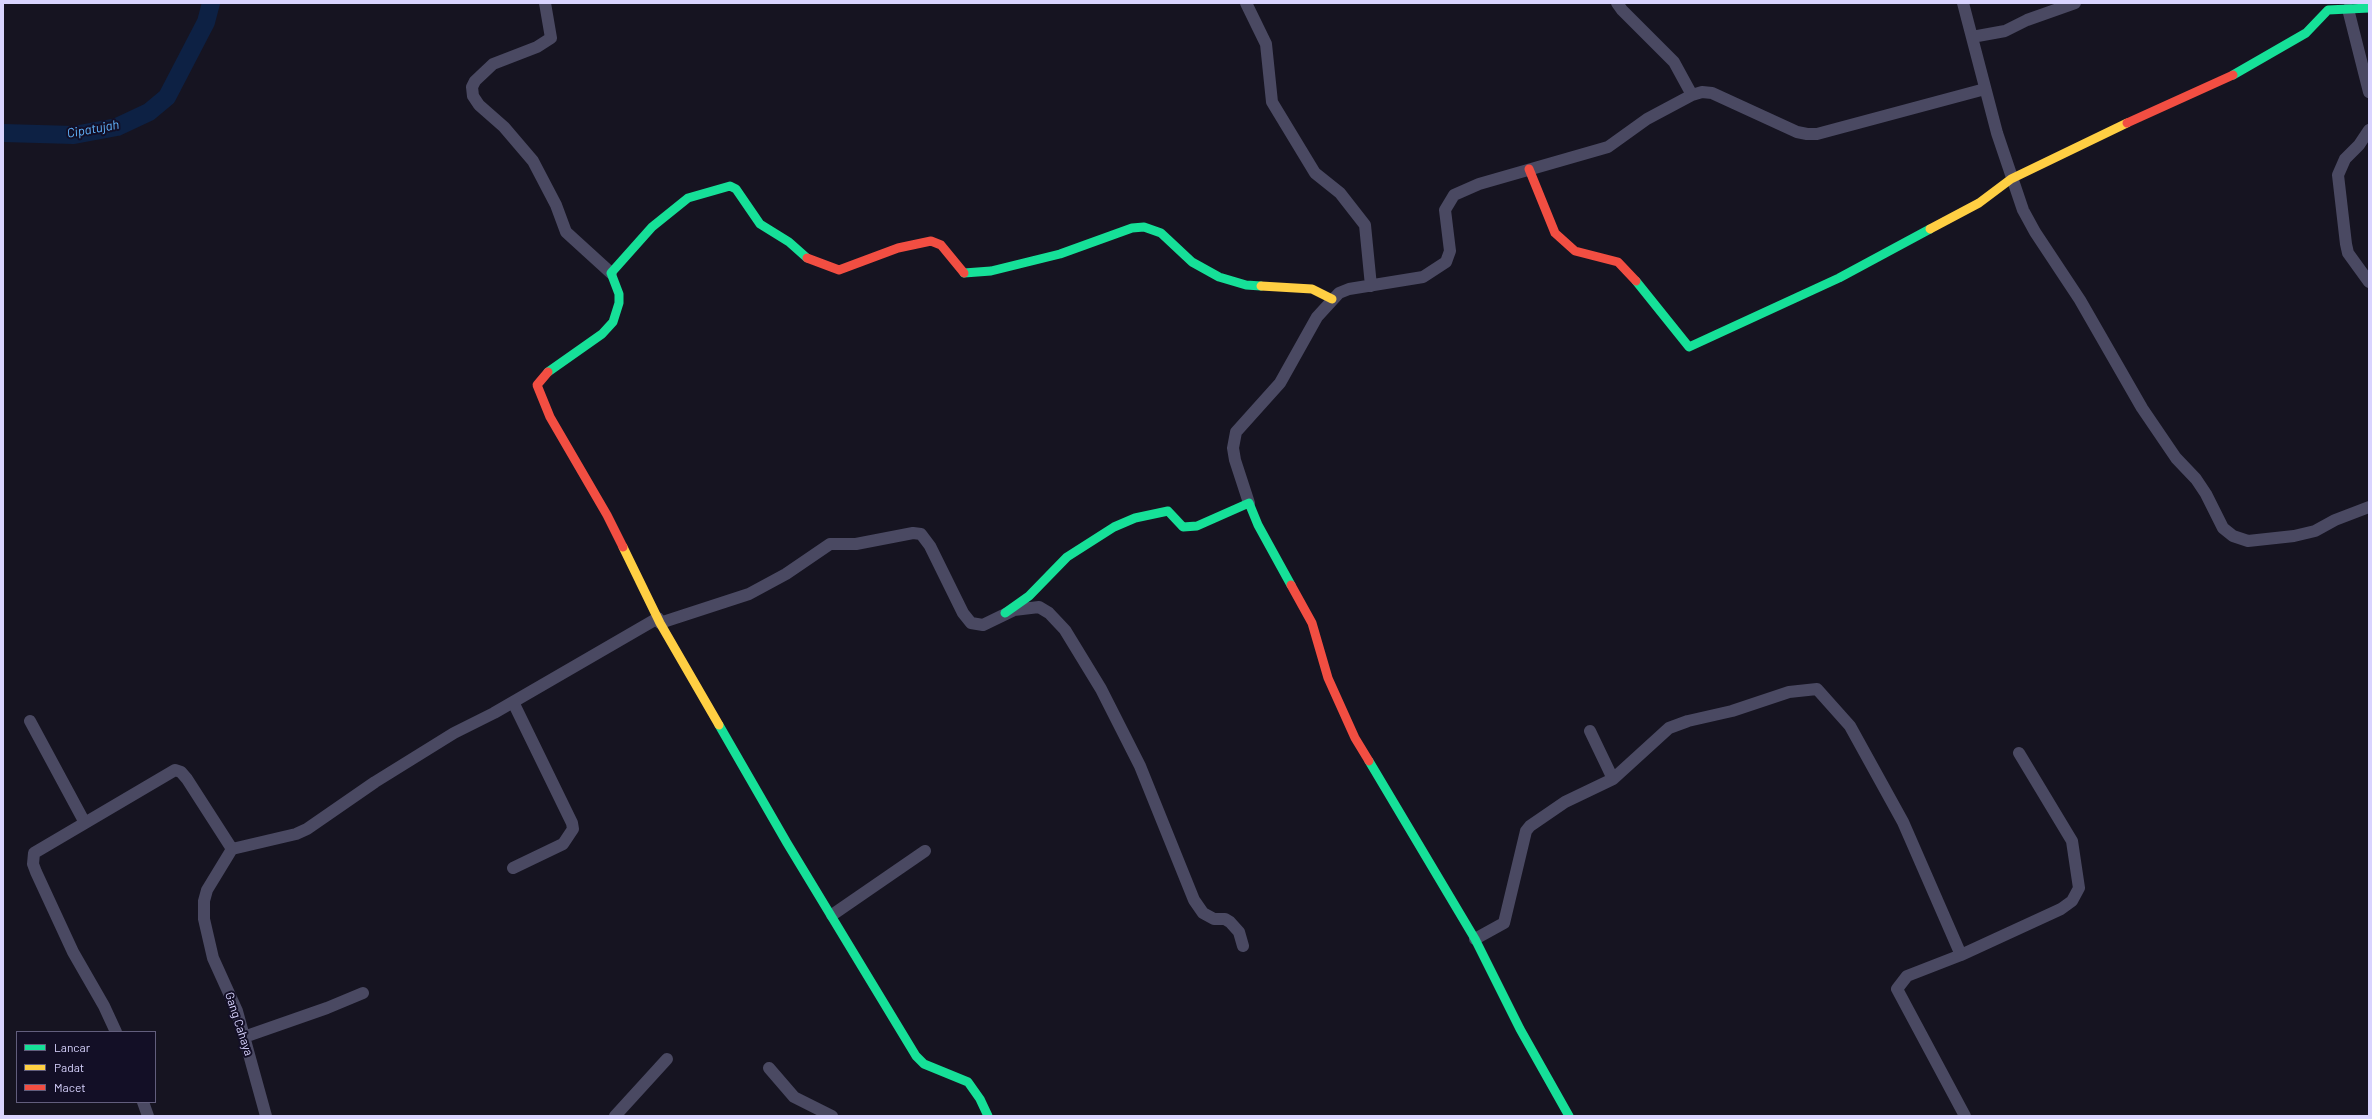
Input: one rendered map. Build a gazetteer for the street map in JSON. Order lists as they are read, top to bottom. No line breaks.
{"streets":{"street":["Gang Cahaya"]},"water":["Cipatujah"],"legend":["Lancar","Padat","Macet"]}
